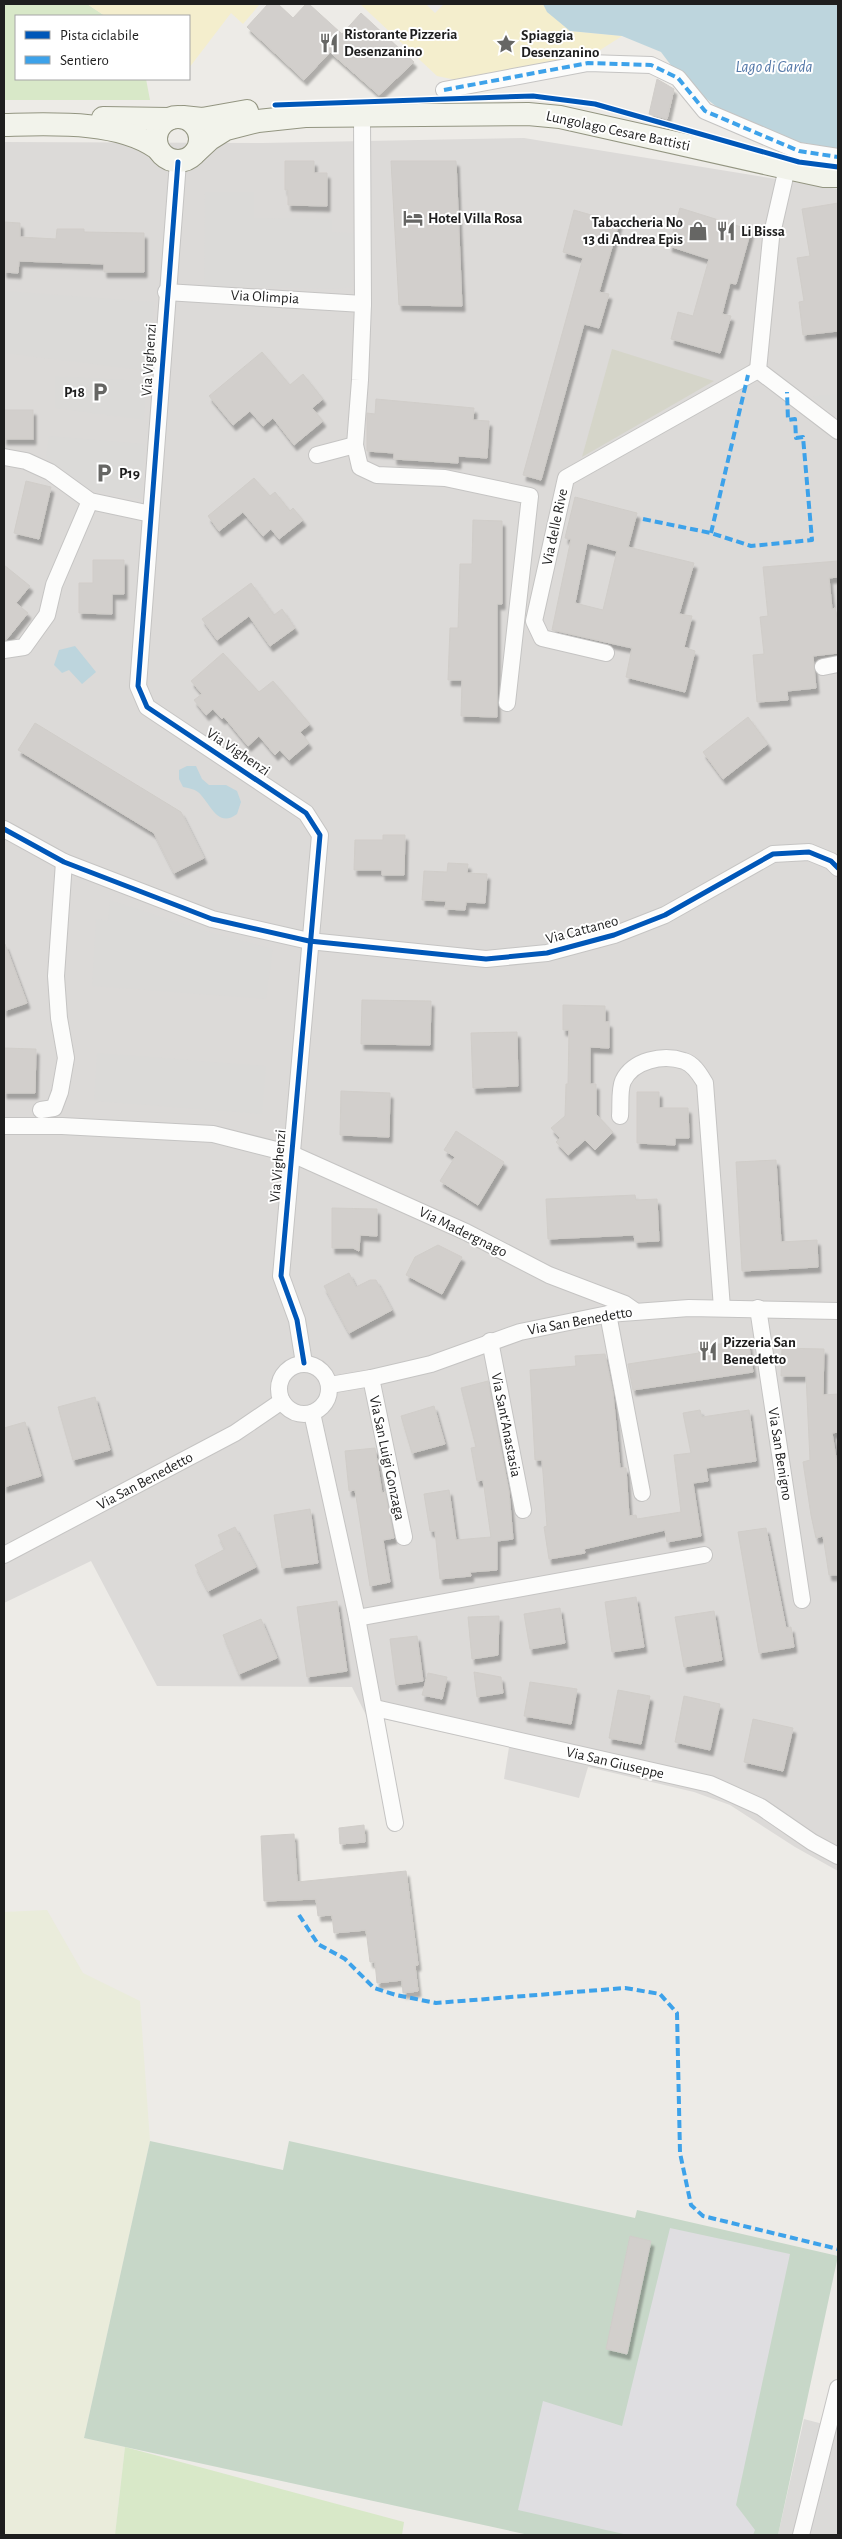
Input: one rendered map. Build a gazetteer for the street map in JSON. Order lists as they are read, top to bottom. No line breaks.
{"streets":{"street":["Lungolago Cesare Battisti","Via Olimpia","Via Vighenzi","Via delle Rive","Via Cattaneo","Via Madergnago","Via San Benedetto","Via Sant'Anastasia","Via San Benigno","Via San Luigi Gonzaga","Via San Giuseppe"]},"crossings":[["Lungolago Cesare Battisti","Via Vighenzi"],["Via Olimpia","Via Vighenzi"],["Via Vighenzi","Via Cattaneo"],["Via Vighenzi","Via Madergnago"],["Via Vighenzi","Via San Benedetto"],["Via Madergnago","Via San Benedetto"],["Via San Benedetto","Via Sant'Anastasia"],["Via San Benedetto","Via San Benigno"],["Via San Benedetto","Via San Luigi Gonzaga"]],"water":["Lago di Garda"],"places":{"restaurant":["Ristorante Pizzeria Desenzanino","Li Bissa","Pizzeria San Benedetto"],"place":["Spiaggia Desenzanino"],"hotel":["Hotel Villa Rosa"],"shop":["Tabaccheria No 13 di Andrea Epis"],"parking":["P18","P19"]},"legend":["Pista ciclabile","Sentiero"]}
